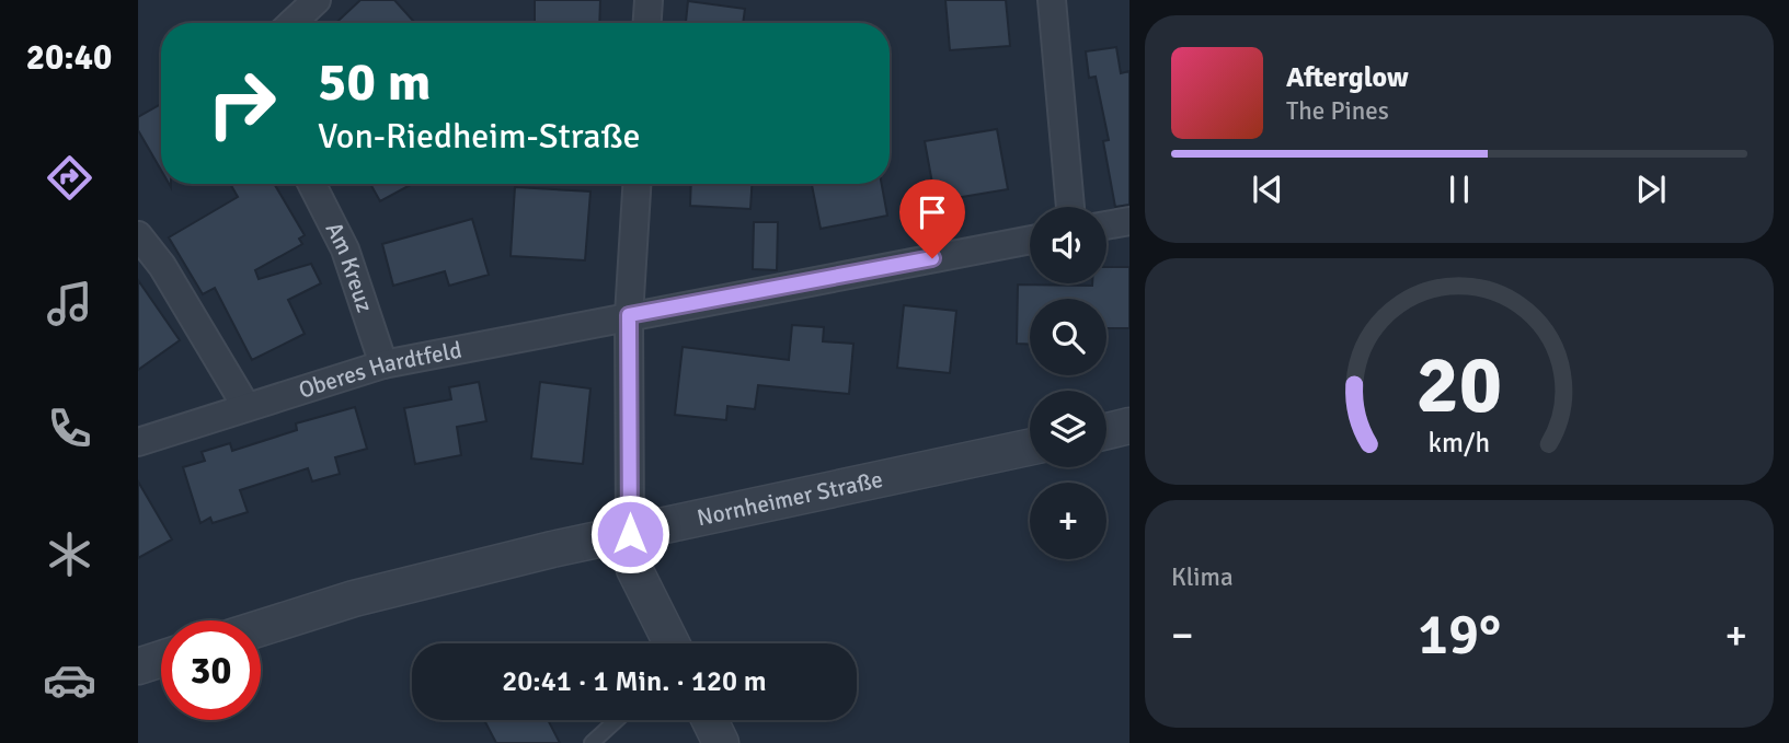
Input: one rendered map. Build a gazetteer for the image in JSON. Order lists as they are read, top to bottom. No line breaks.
{"streets":{"street":["Am Kreuz","Oberes Hardtfeld","Nornheimer Straße"]},"crossings":[["Am Kreuz","Oberes Hardtfeld"]],"page":{"tabs":"20:40","turn":["50 m","Von-Riedheim-Straße"],"song":["Afterglow","The Pines"],"map_buttons":"+","tile":"Klima","heat":["−","19°","+"],"limit":"30","trip":"20:41 · 1 Min. · 120 m","gauge":["20","km/h"]}}
